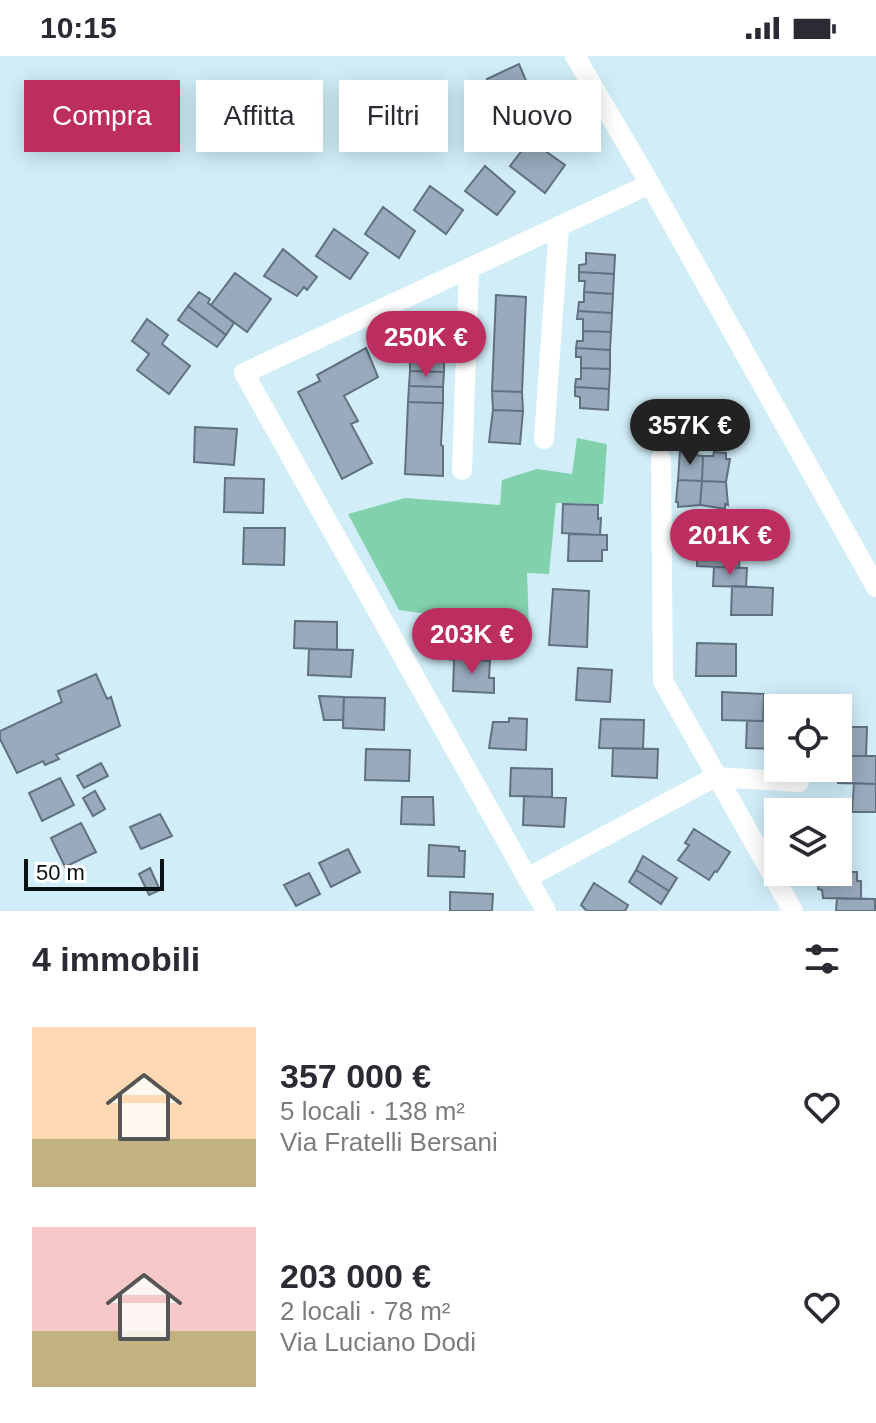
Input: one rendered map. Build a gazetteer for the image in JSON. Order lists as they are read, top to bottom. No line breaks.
{"scale_bar":"50 m","page":{"status":"10:15","chip":["Compra","Affitta","Filtri","Nuovo"],"price":["250K €","357K €","201K €","203K €"],"scale":"50 m","heading":"4 immobili","list":[{"name":"357 000 €","note":"5 locali · 138 m² · Via Fratelli Bersani"},{"name":"203 000 €","note":"2 locali · 78 m² · Via Luciano Dodi"}]}}
